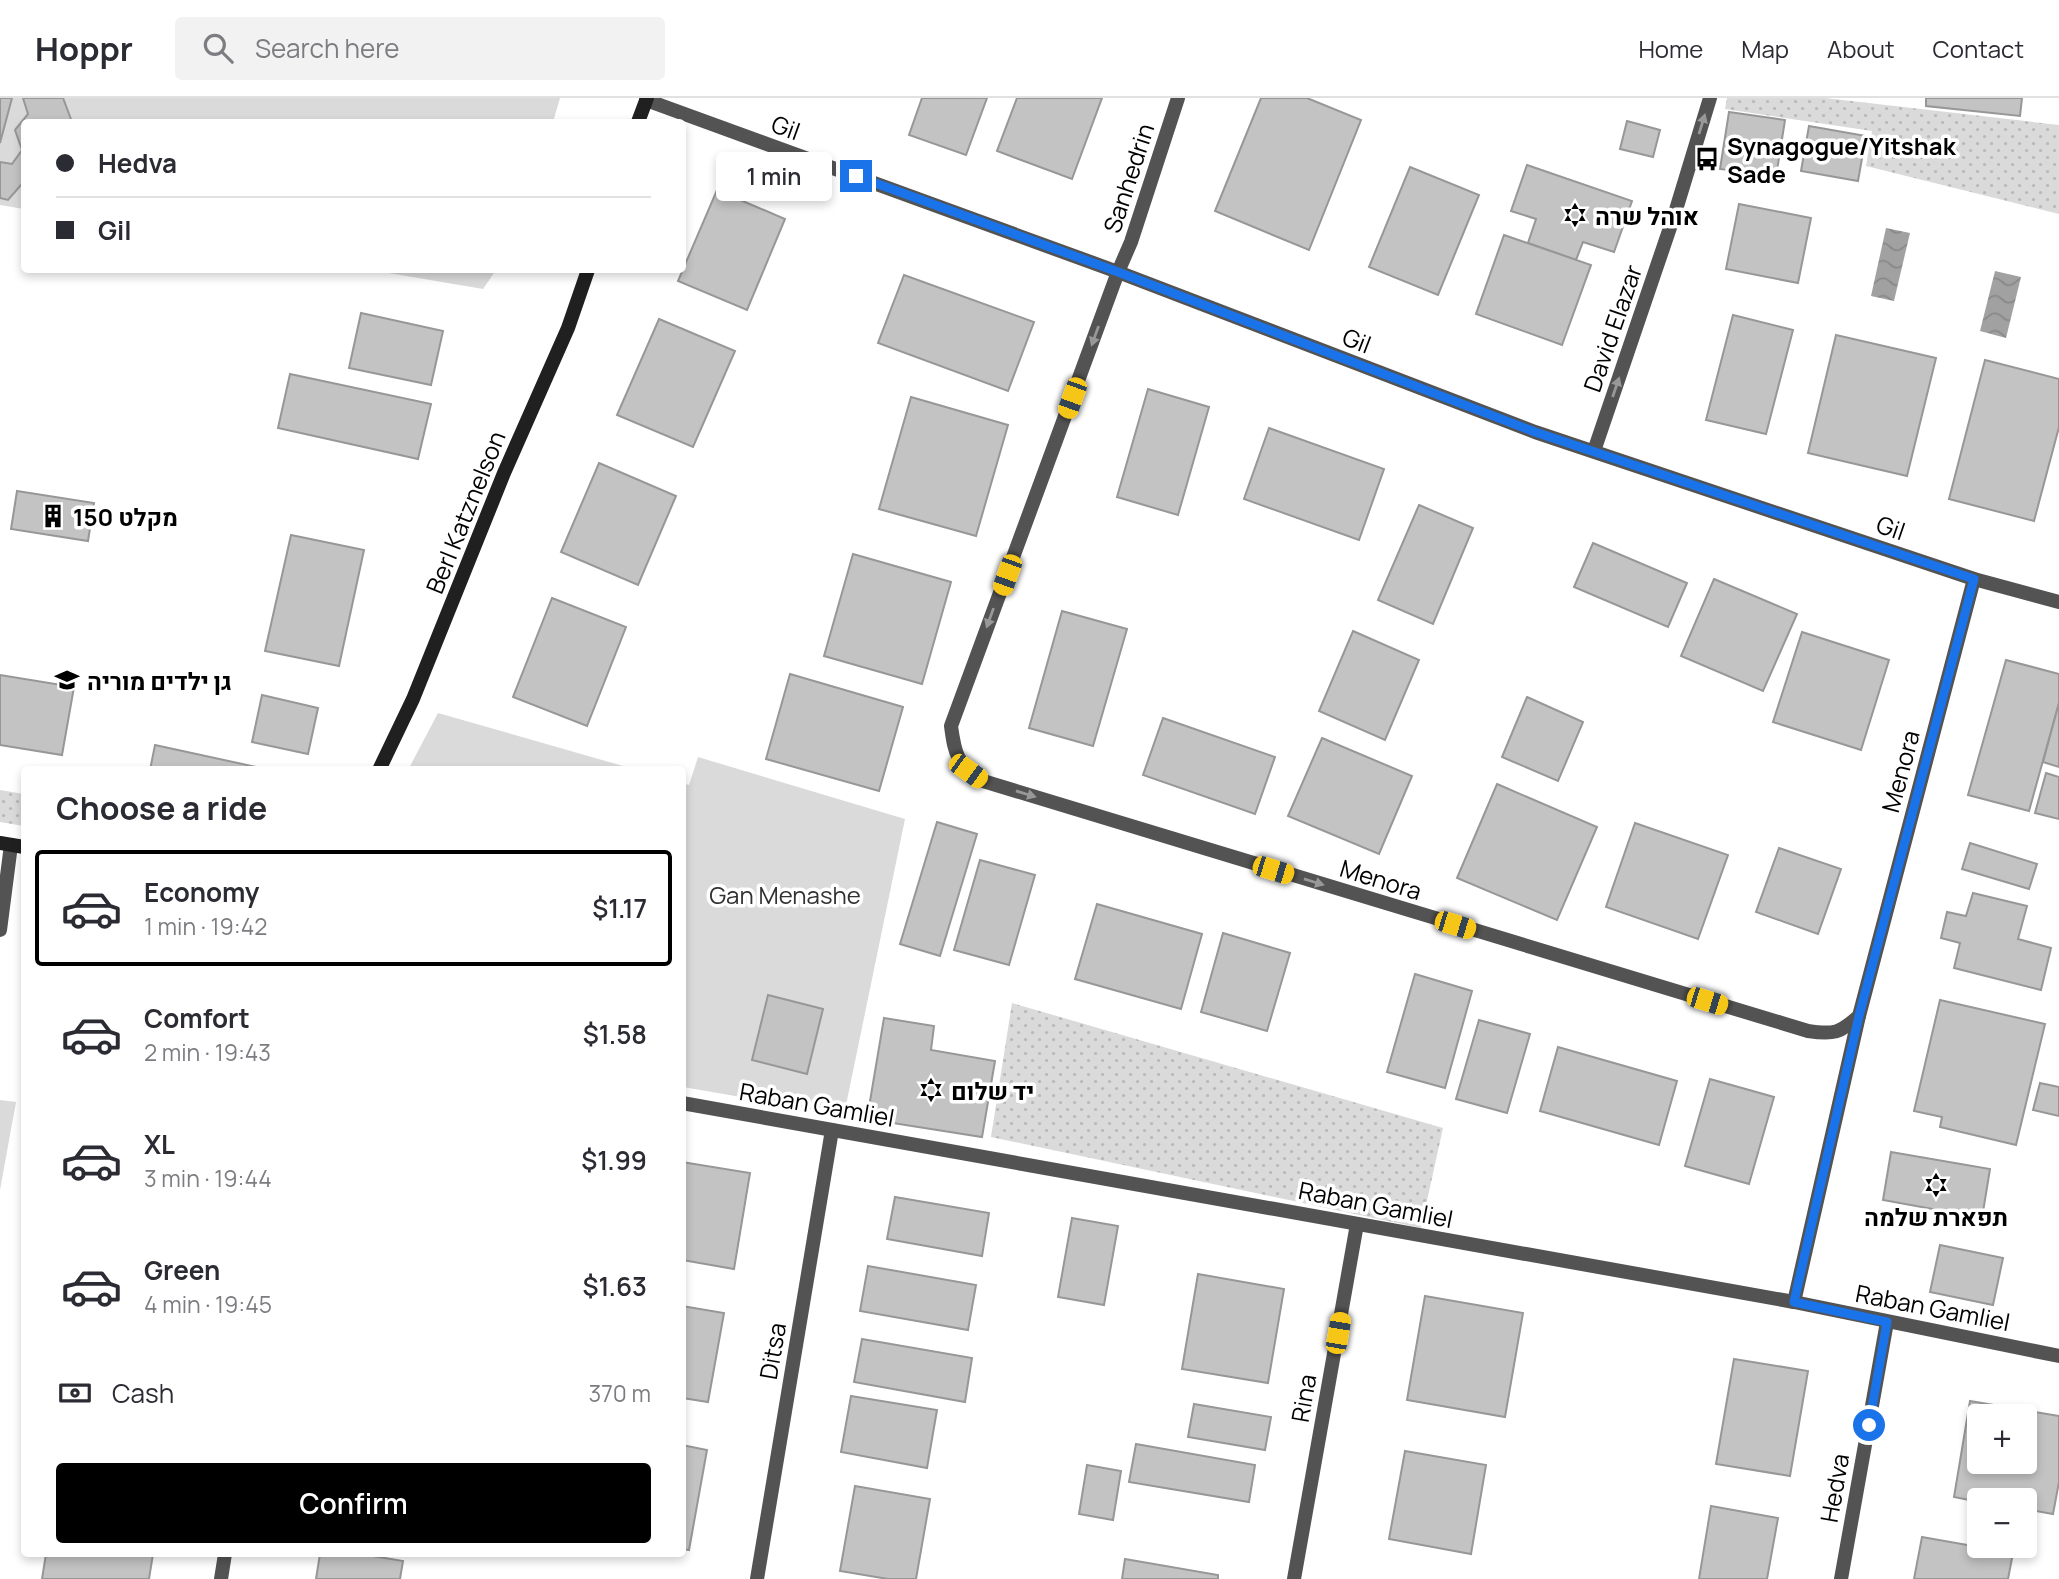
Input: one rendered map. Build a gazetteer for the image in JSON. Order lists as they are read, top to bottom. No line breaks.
{"streets":{"street":["Gil","Sanhedrin","David Elazar","Berl Katznelson","Menora","Raban Gamliel","Ditsa","Rina","Hedva"]},"crossings":[["Gil","Sanhedrin"],["Gil","David Elazar"],["Gil","Menora"],["Sanhedrin","Menora"],["Raban Gamliel","Ditsa"],["Raban Gamliel","Rina"],["Raban Gamliel","Hedva"]],"one_way":["David Elazar"],"parks":["Gan Menashe"],"places":{"bus stop":["Synagogue/Yitshak Sade"],"synagogue":["אוהל שרה","יד שלום","תפארת שלמה"],"building":["מקלט 150"],"school or university":["גן ילדים מוריה"]},"page":{"header":"Hoppr","search":"Search here","nav":["Home","Map","About","Contact"],"banner":["Hedva","Gil"],"bubble":"1 min","heading":"Choose a ride","list":[{"name":"Economy","note":"1 min · 19:42","value":"$1.17"},{"name":"Comfort","note":"2 min · 19:43","value":"$1.58"},{"name":"XL","note":"3 min · 19:44","value":"$1.99"},{"name":"Green","note":"4 min · 19:45","value":"$1.63"}],"pay":["Cash","370 m"],"map_buttons":["+","−"],"buttons":"Confirm"}}
